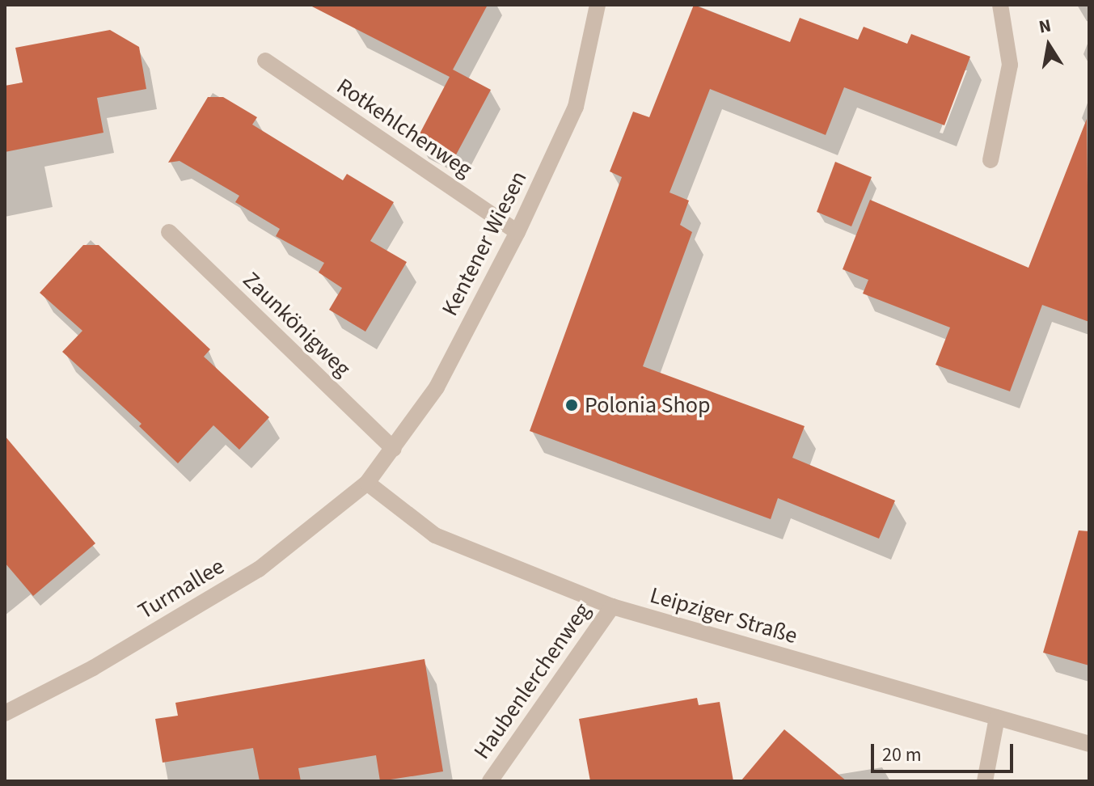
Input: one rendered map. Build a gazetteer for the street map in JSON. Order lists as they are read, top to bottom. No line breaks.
{"streets":{"street":["Rotkehlchenweg","Kentener Wiesen","Zaunkönigweg","Turmallee","Leipziger Straße","Haubenlerchenweg"]},"crossings":[["Rotkehlchenweg","Kentener Wiesen"],["Kentener Wiesen","Zaunkönigweg"],["Kentener Wiesen","Turmallee"],["Kentener Wiesen","Leipziger Straße"],["Turmallee","Leipziger Straße"],["Leipziger Straße","Haubenlerchenweg"]],"places":["Polonia Shop"],"scale_bar":"20 m","north":"top"}
